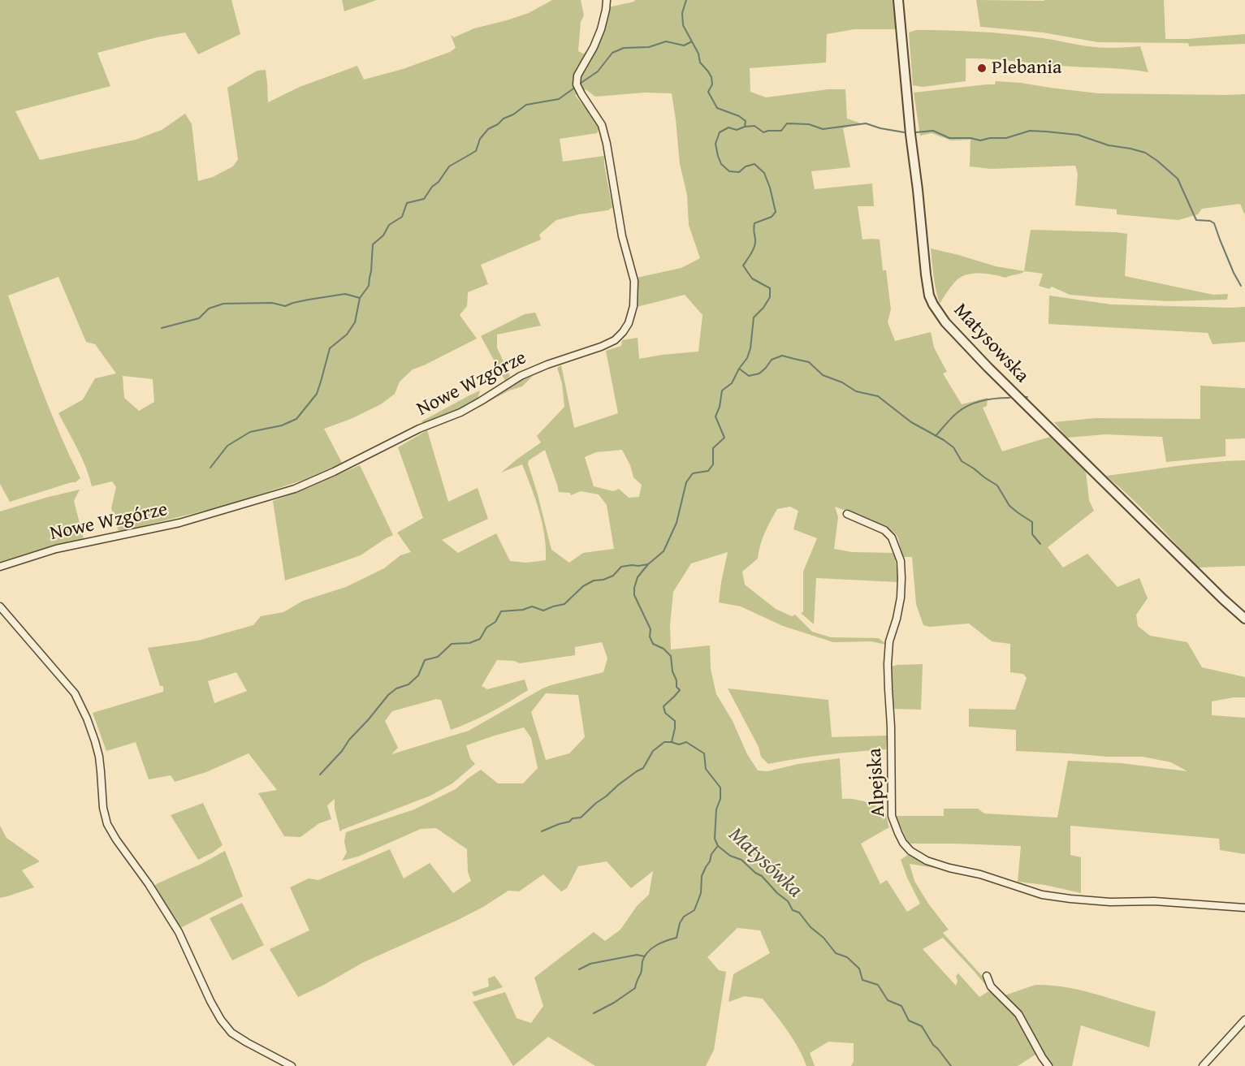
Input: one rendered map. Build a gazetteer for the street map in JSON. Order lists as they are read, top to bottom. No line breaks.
{"streets":{"street":["Matysowska","Nowe Wzgórze","Alpejska"]},"water":["Matysówka"],"places":["Plebania"]}
